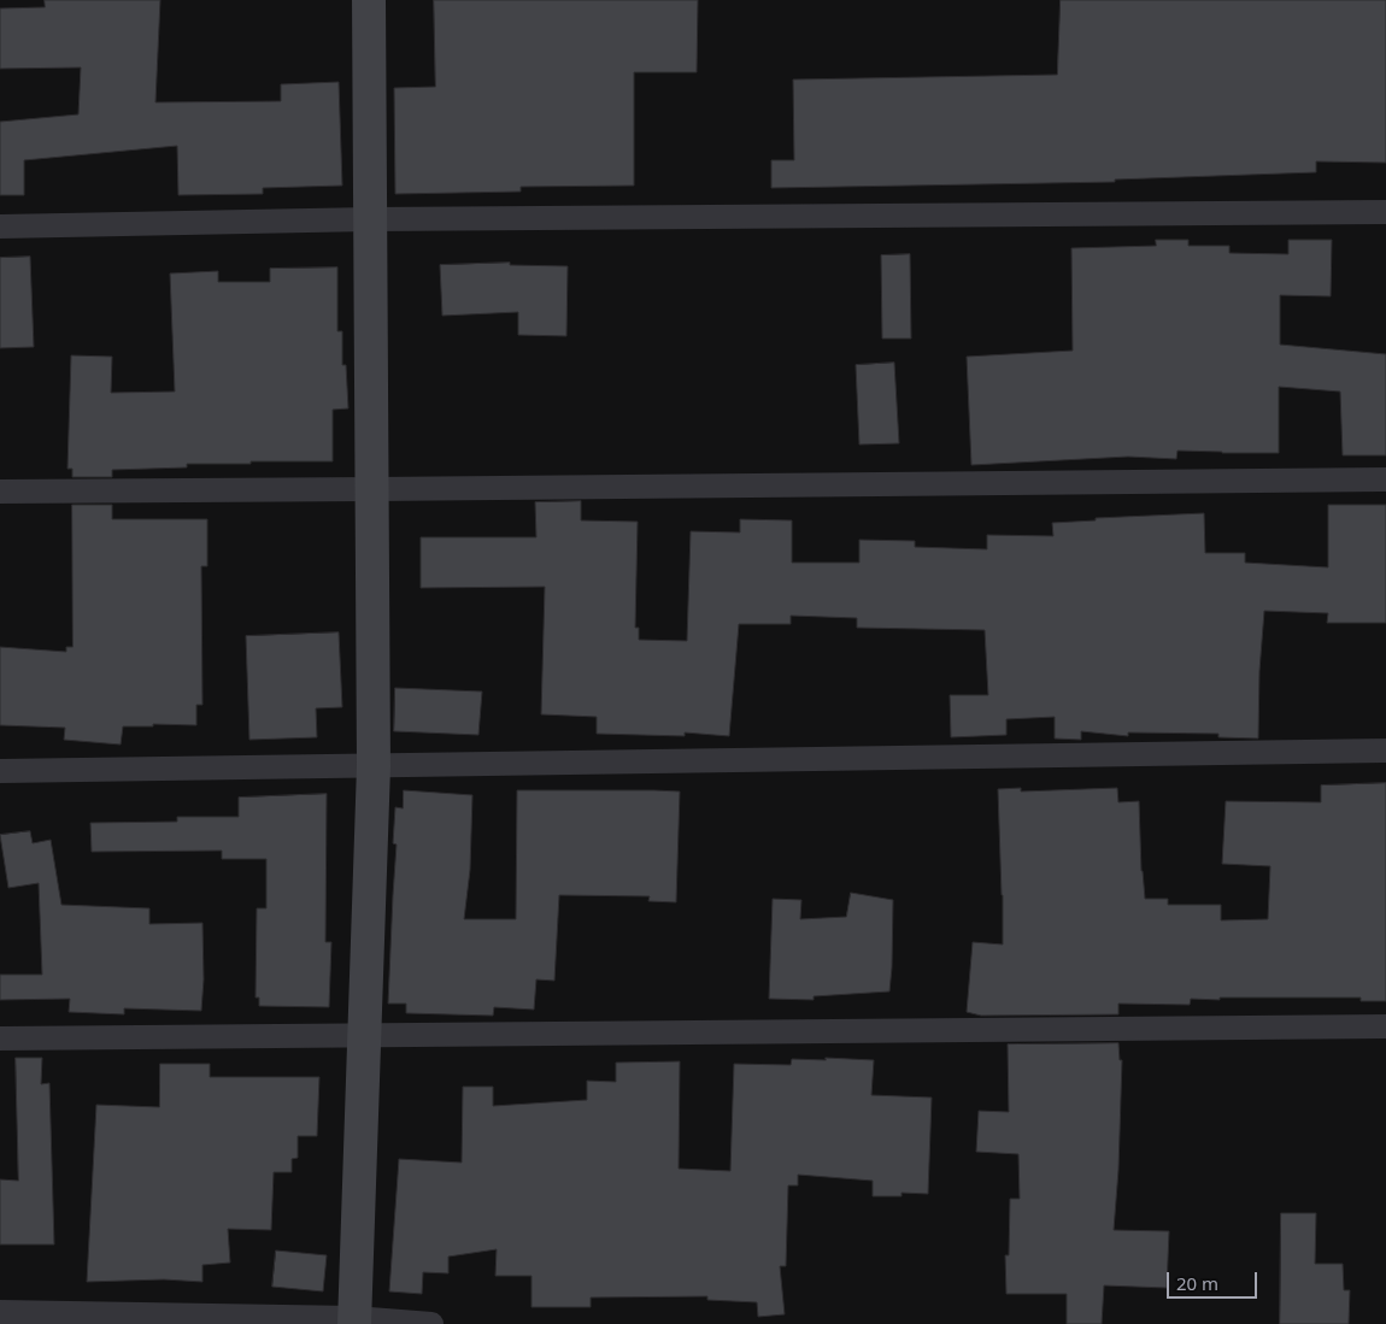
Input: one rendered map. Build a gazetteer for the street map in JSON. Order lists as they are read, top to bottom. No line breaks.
{"scale_bar":"20 m"}
